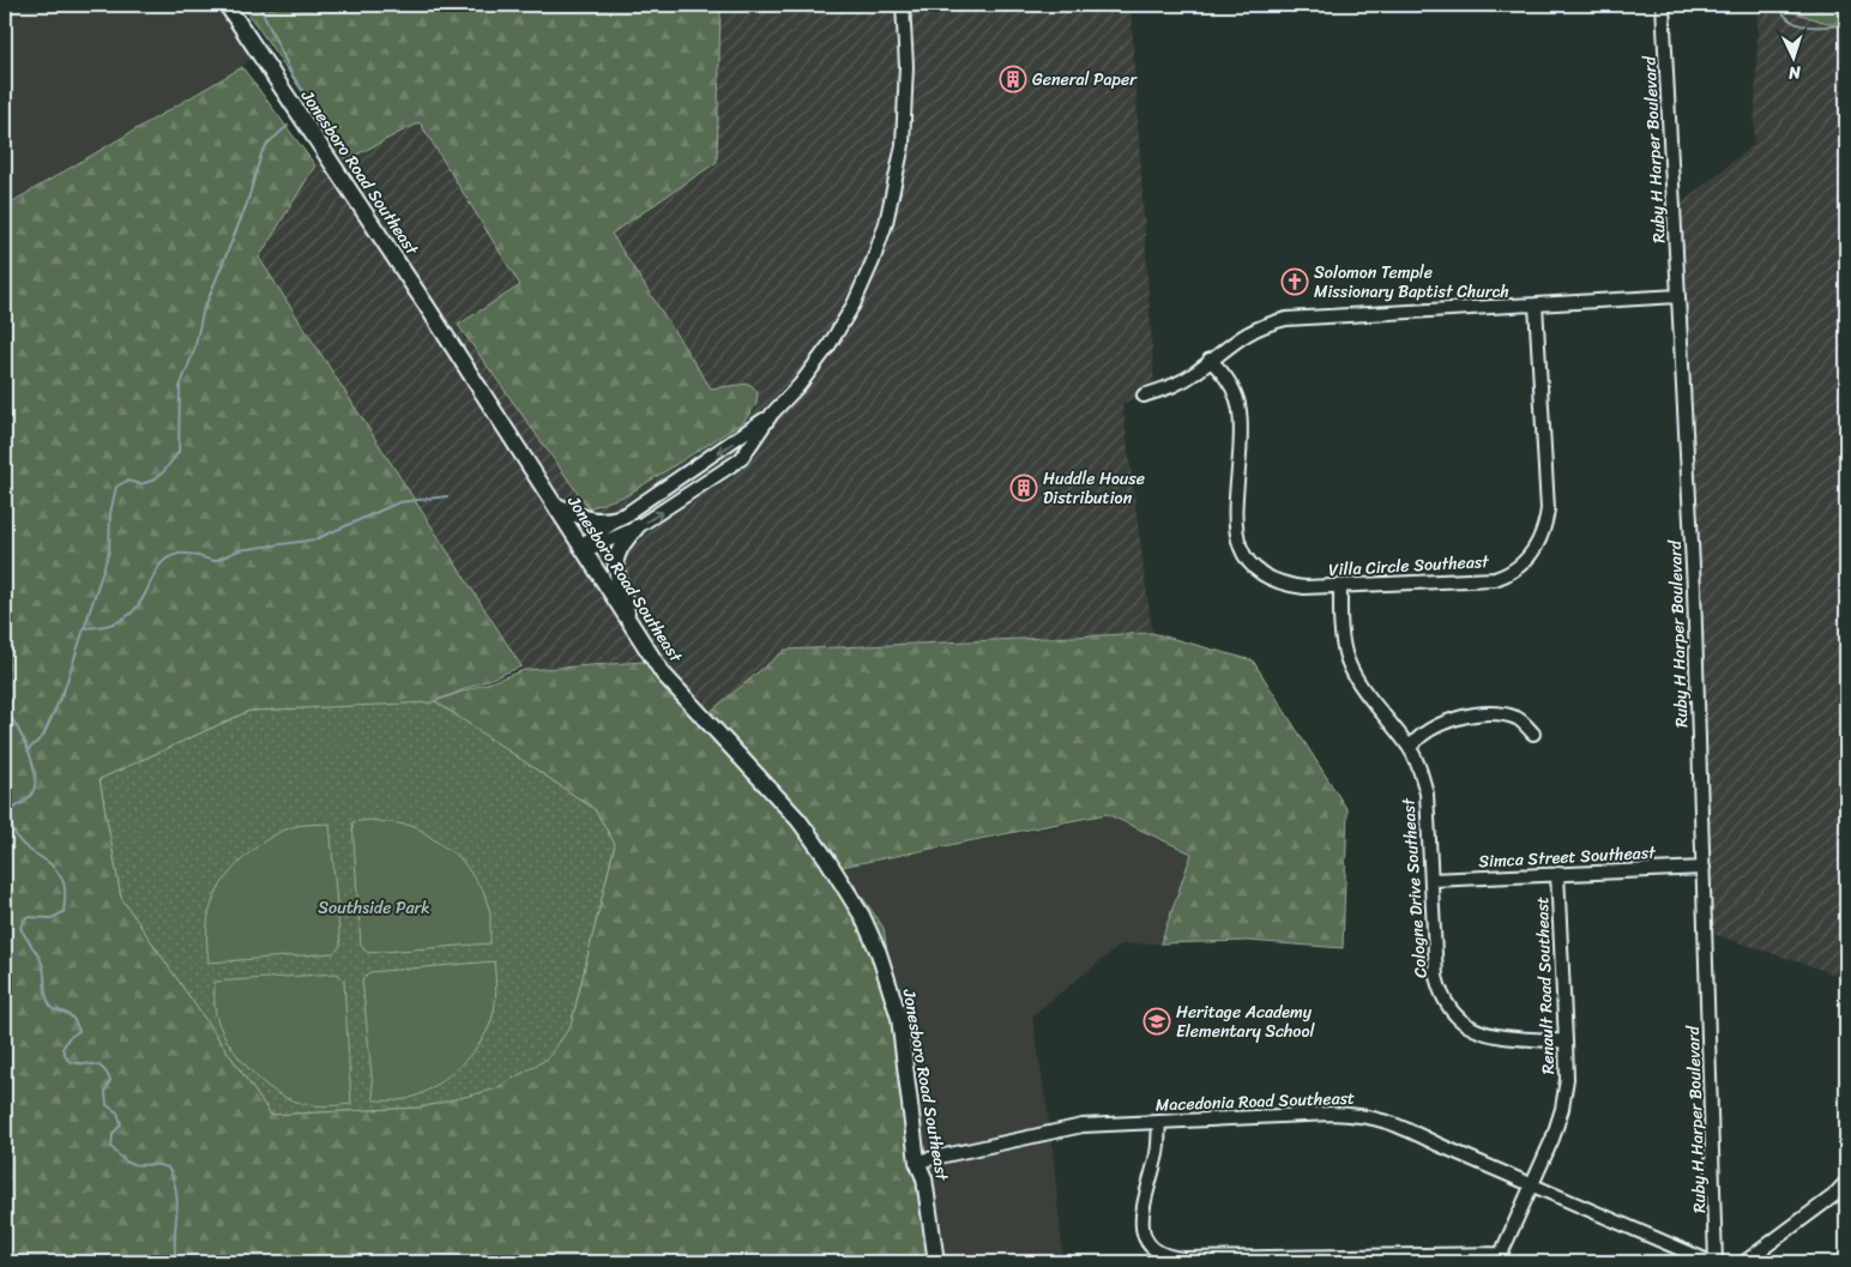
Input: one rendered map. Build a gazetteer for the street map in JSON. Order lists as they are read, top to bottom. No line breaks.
{"streets":{"main road":["Jonesboro Road Southeast"],"street":["Ruby H Harper Boulevard","Villa Circle Southeast","Simca Street Southeast","Cologne Drive Southeast","Renault Road Southeast","Macedonia Road Southeast"]},"crossings":[["Ruby H Harper Boulevard","Simca Street Southeast"],["Jonesboro Road Southeast","Macedonia Road Southeast"],["Villa Circle Southeast","Cologne Drive Southeast"],["Simca Street Southeast","Cologne Drive Southeast"],["Simca Street Southeast","Renault Road Southeast"],["Cologne Drive Southeast","Renault Road Southeast"],["Renault Road Southeast","Macedonia Road Southeast"]],"parks":["Southside Park"],"places":{"building":["General Paper","Huddle House Distribution"],"church":["Solomon Temple Missionary Baptist Church"],"school or university":["Heritage Academy Elementary School"]},"north":"bottom"}
